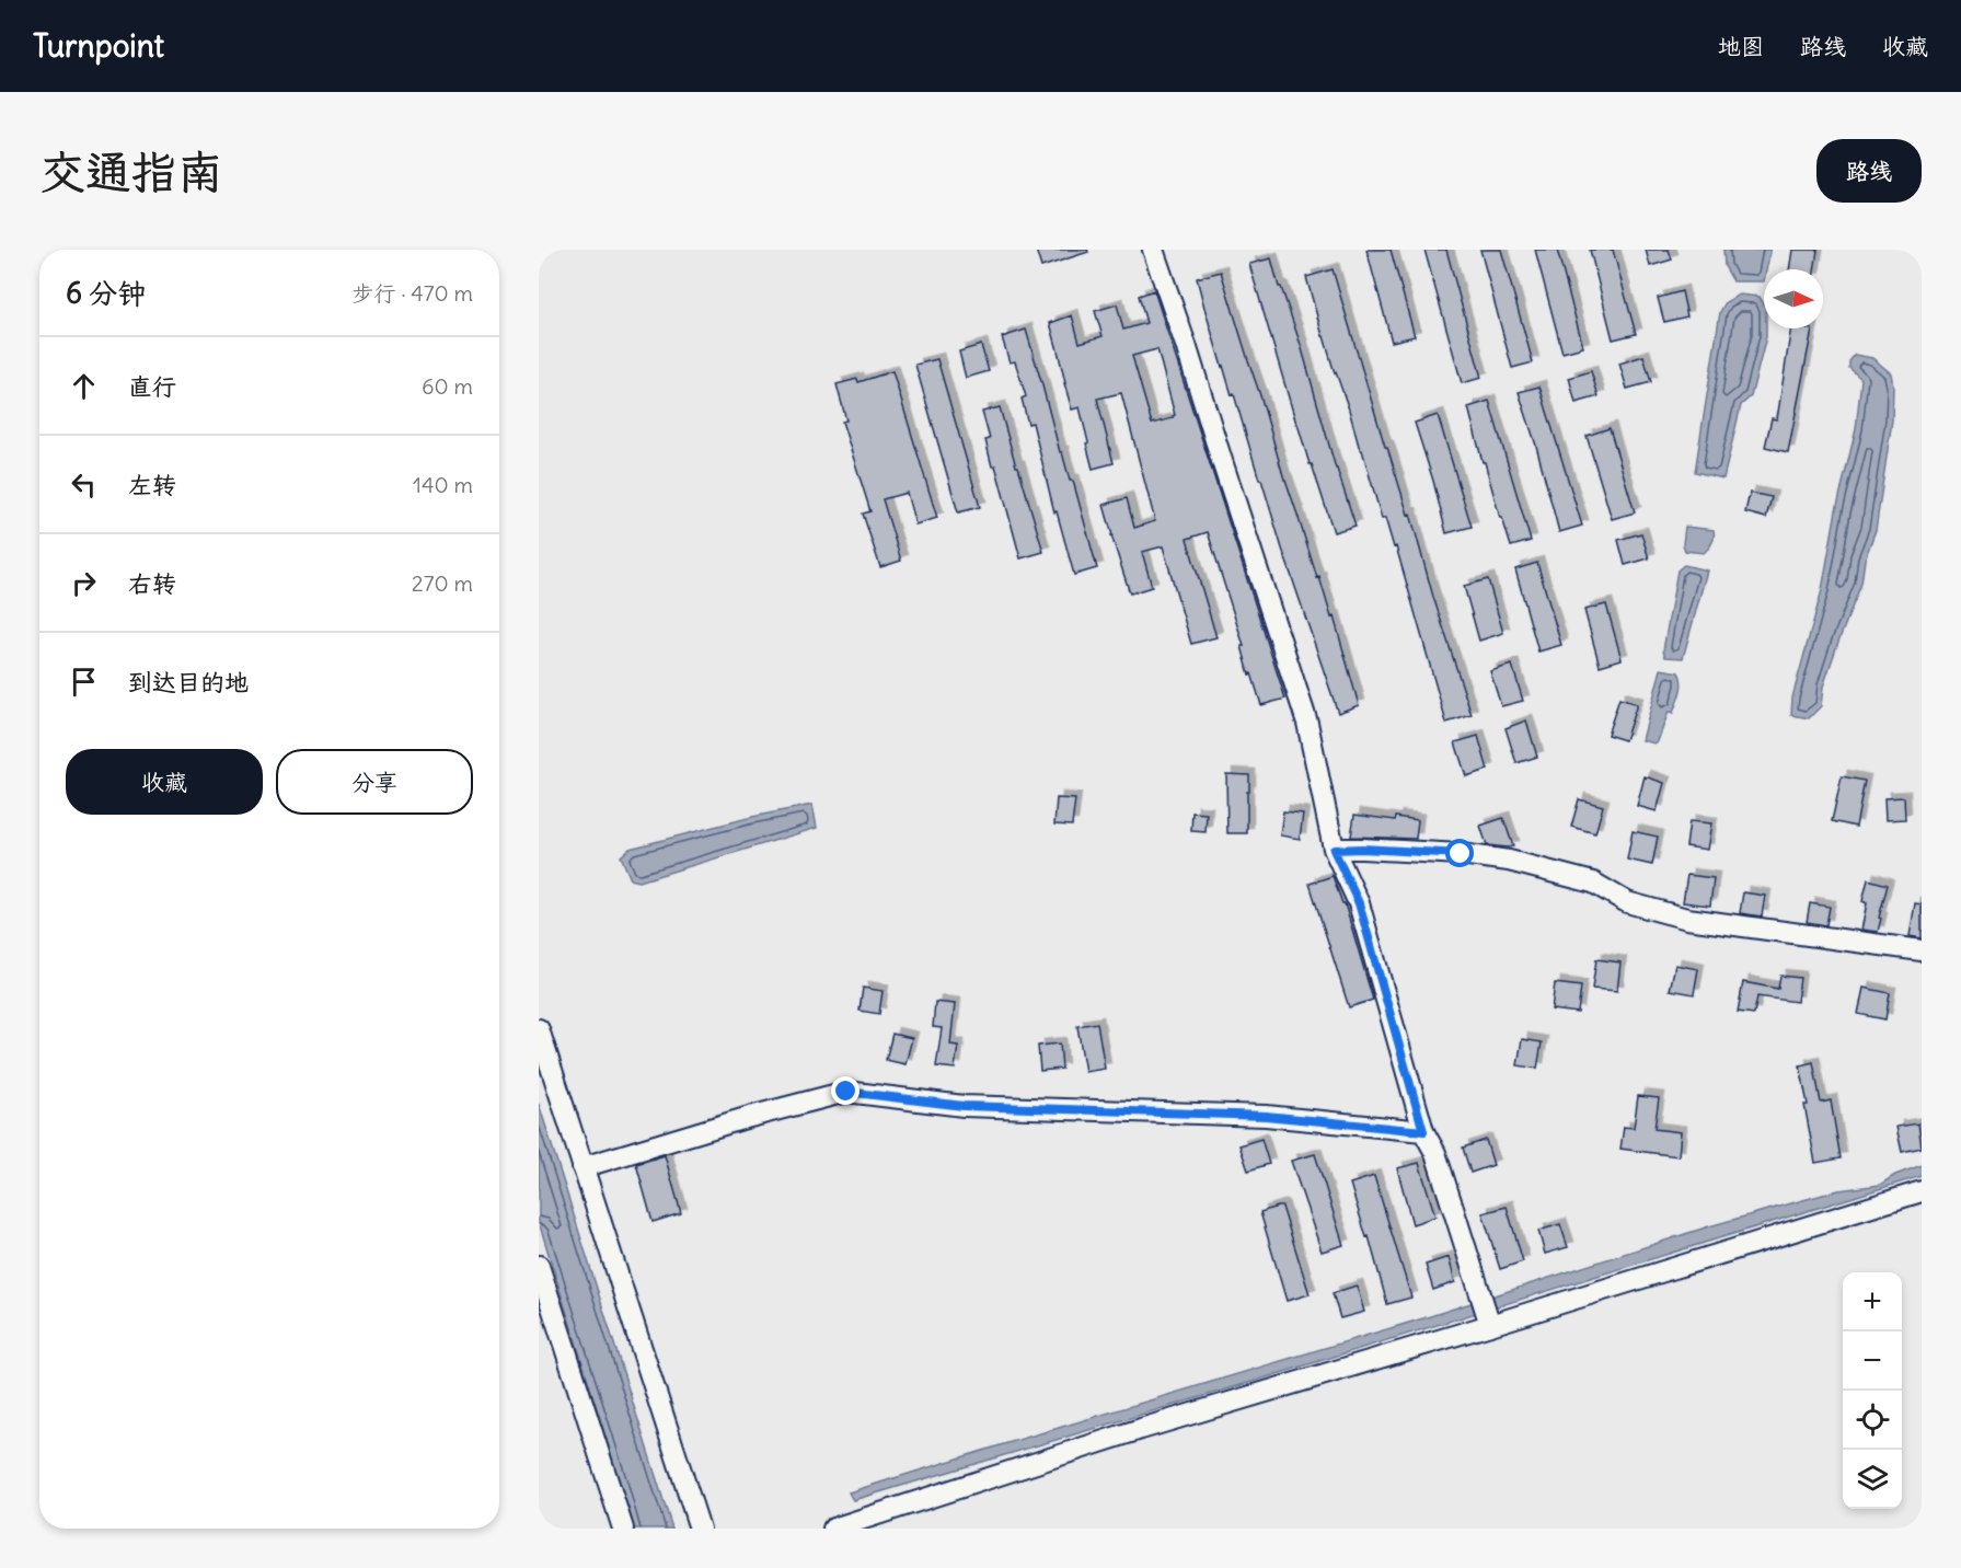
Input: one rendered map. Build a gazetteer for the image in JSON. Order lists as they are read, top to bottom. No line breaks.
{"north":"right","page":{"header":"Turnpoint","nav":["地图","路线","收藏"],"buttons":["路线",["收藏","分享"]],"title":"交通指南","heading":["6 分钟","步行 · 470 m"],"list":[["直行","60 m"],["左转","140 m"],["右转","270 m"],"到达目的地"],"map_buttons":["+","−"]}}
